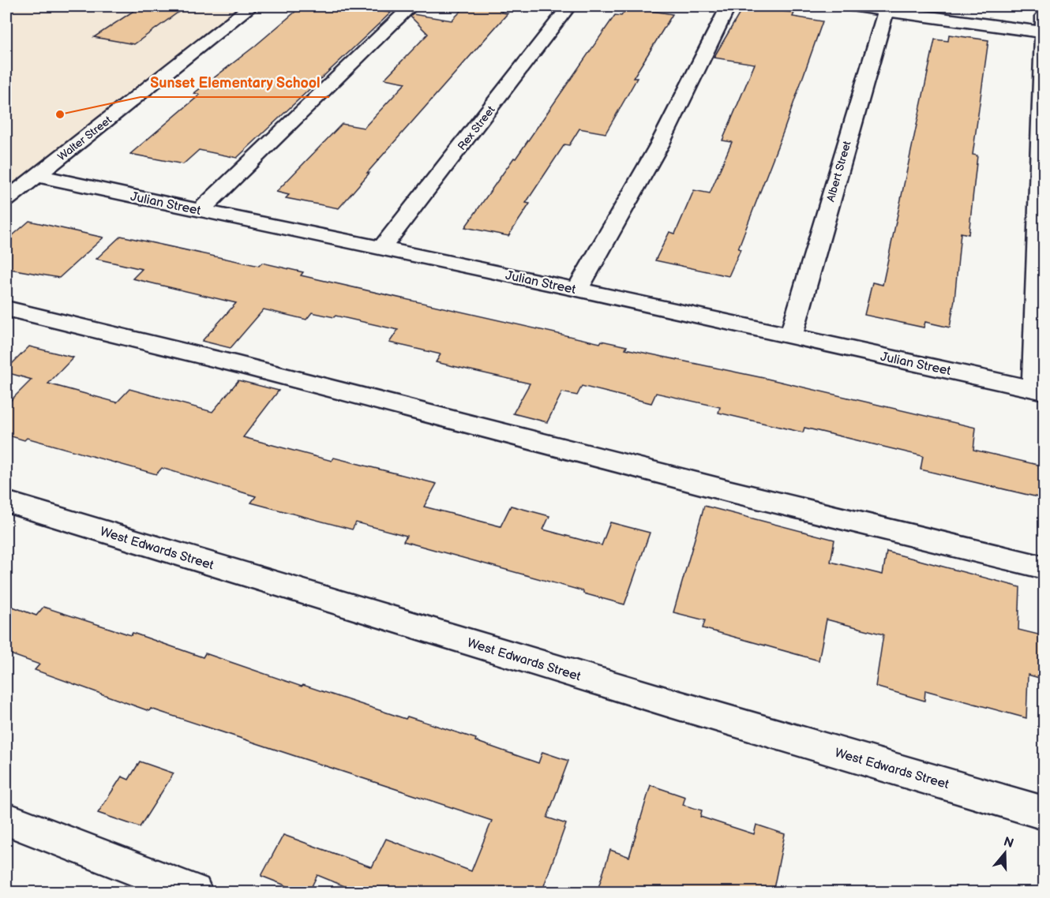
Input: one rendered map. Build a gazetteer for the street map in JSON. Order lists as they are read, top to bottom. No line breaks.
{"streets":{"street":["Rex Street","Walter Street","Albert Street","Julian Street","West Edwards Street"]},"crossings":[["Rex Street","Julian Street"],["Walter Street","Julian Street"],["Albert Street","Julian Street"]],"places":["Sunset Elementary School"],"north":"top"}
